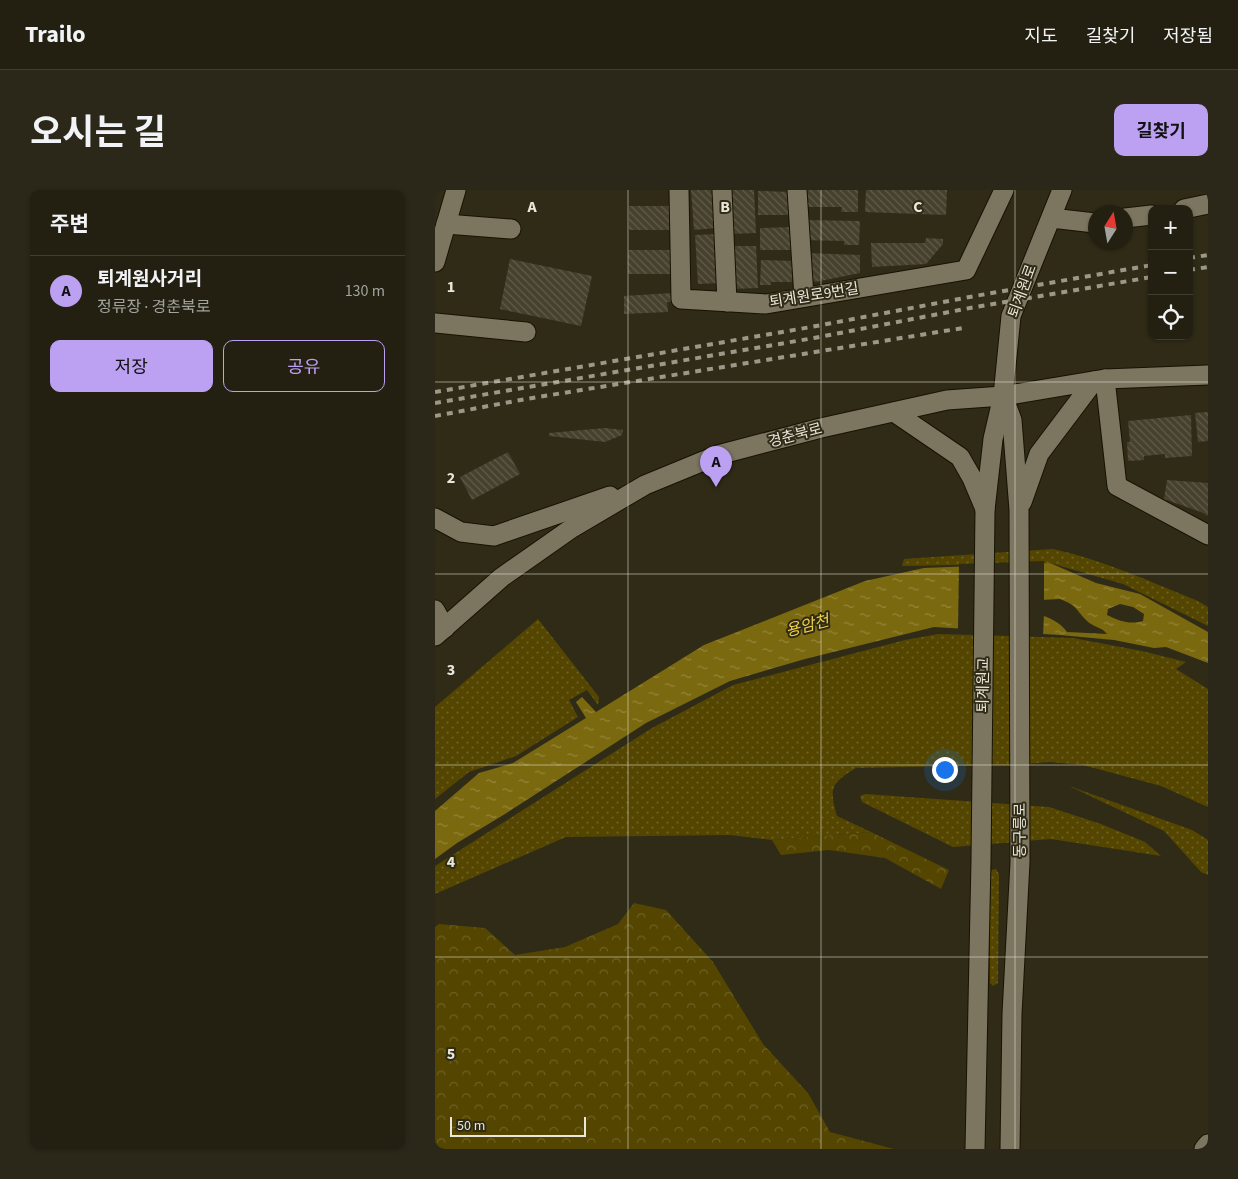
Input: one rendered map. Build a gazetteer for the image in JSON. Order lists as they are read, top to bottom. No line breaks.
{"streets":{"street":["퇴계원로","퇴계원로9번길","경춘북로","퇴계원교","동구릉로"]},"crossings":[["퇴계원로","경춘북로"],["퇴계원로","퇴계원교"],["퇴계원로","동구릉로"]],"water":["용암천"],"scale_bar":"50 m","north":"top","page":{"header":"Trailo","nav":["지도","길찾기","저장됨"],"title":"오시는 길","buttons":["길찾기",["저장","공유"]],"heading":"주변","map_buttons":["+","−"],"list":[{"mark":"A","name":"퇴계원사거리","note":"정류장 · 경춘북로","value":"130 m"}],"pins":"A","scale":"50 m"},"grid":{"columns":["A","B","C"],"rows":["1","2","3","4","5"]}}
